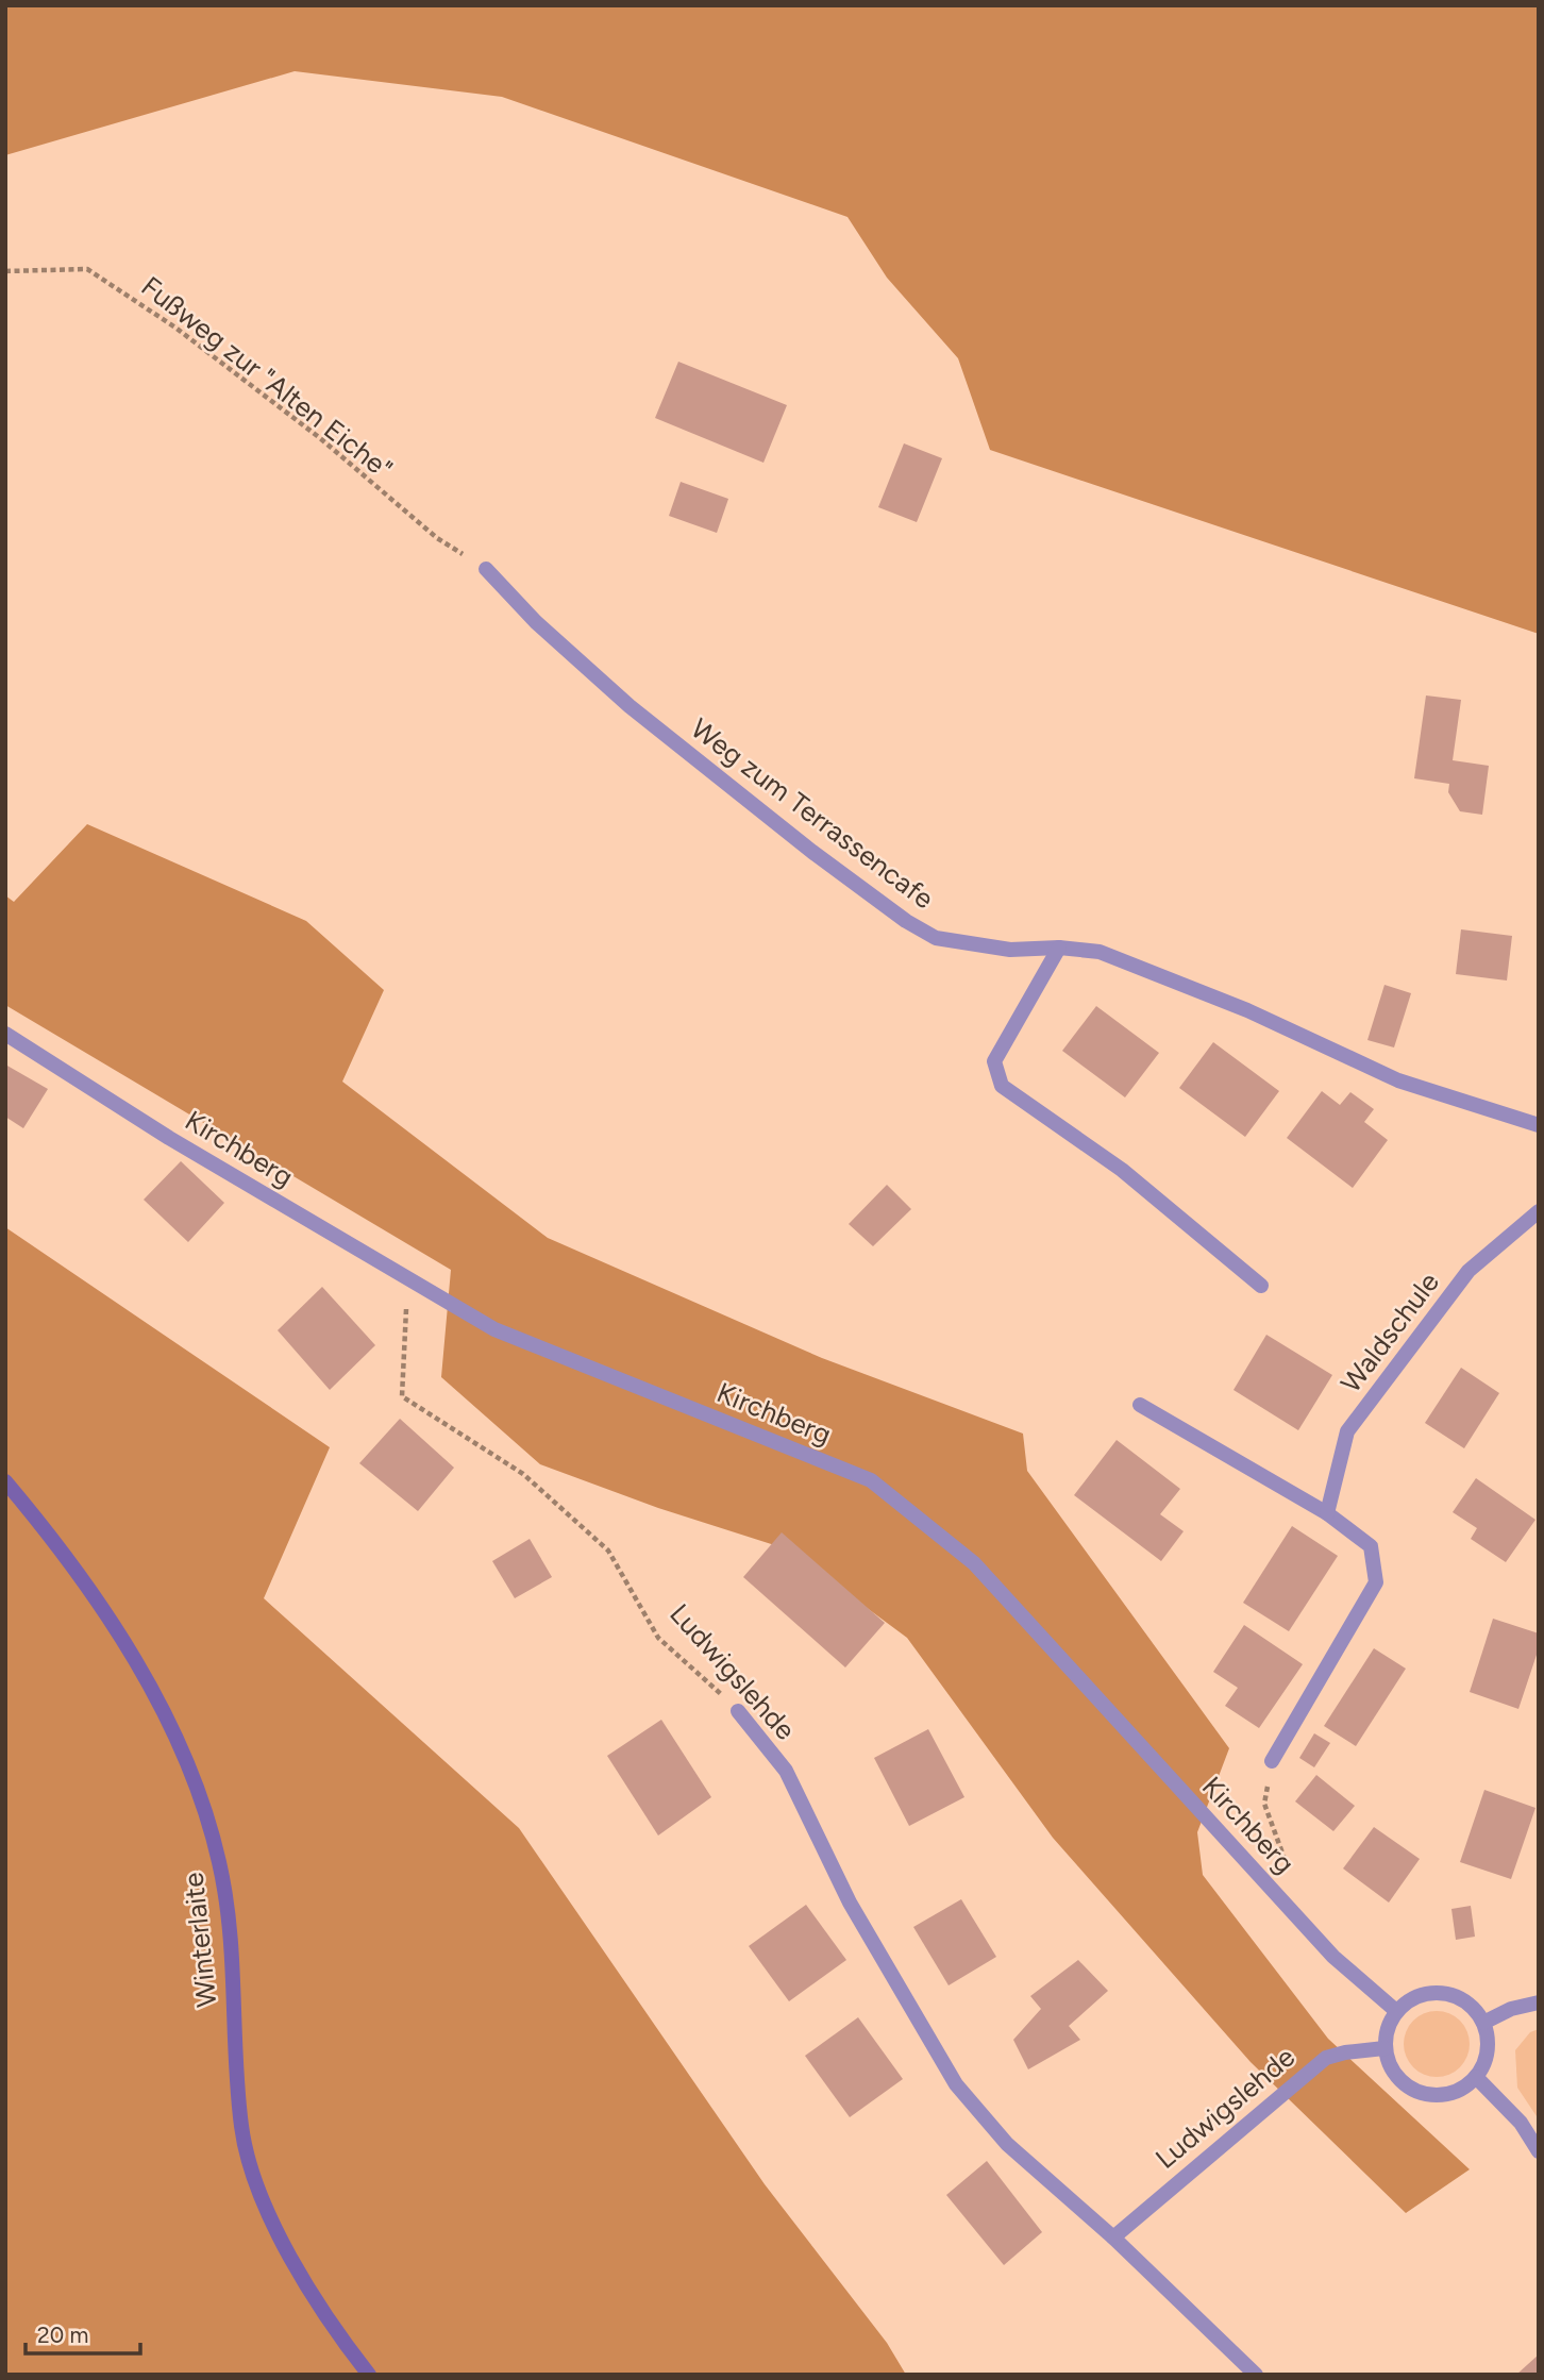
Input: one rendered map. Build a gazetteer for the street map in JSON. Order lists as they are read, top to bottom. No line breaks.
{"streets":{"street":["Weg zum Terrassencafe","Kirchberg","Waldschule","Ludwigslehde","Winterlaite"],"path":["Fußweg zur \"Alten Eiche\""]},"crossings":[["Fußweg zur \"Alten Eiche\"","Weg zum Terrassencafe"],["Kirchberg","Ludwigslehde"]],"scale_bar":"20 m"}
